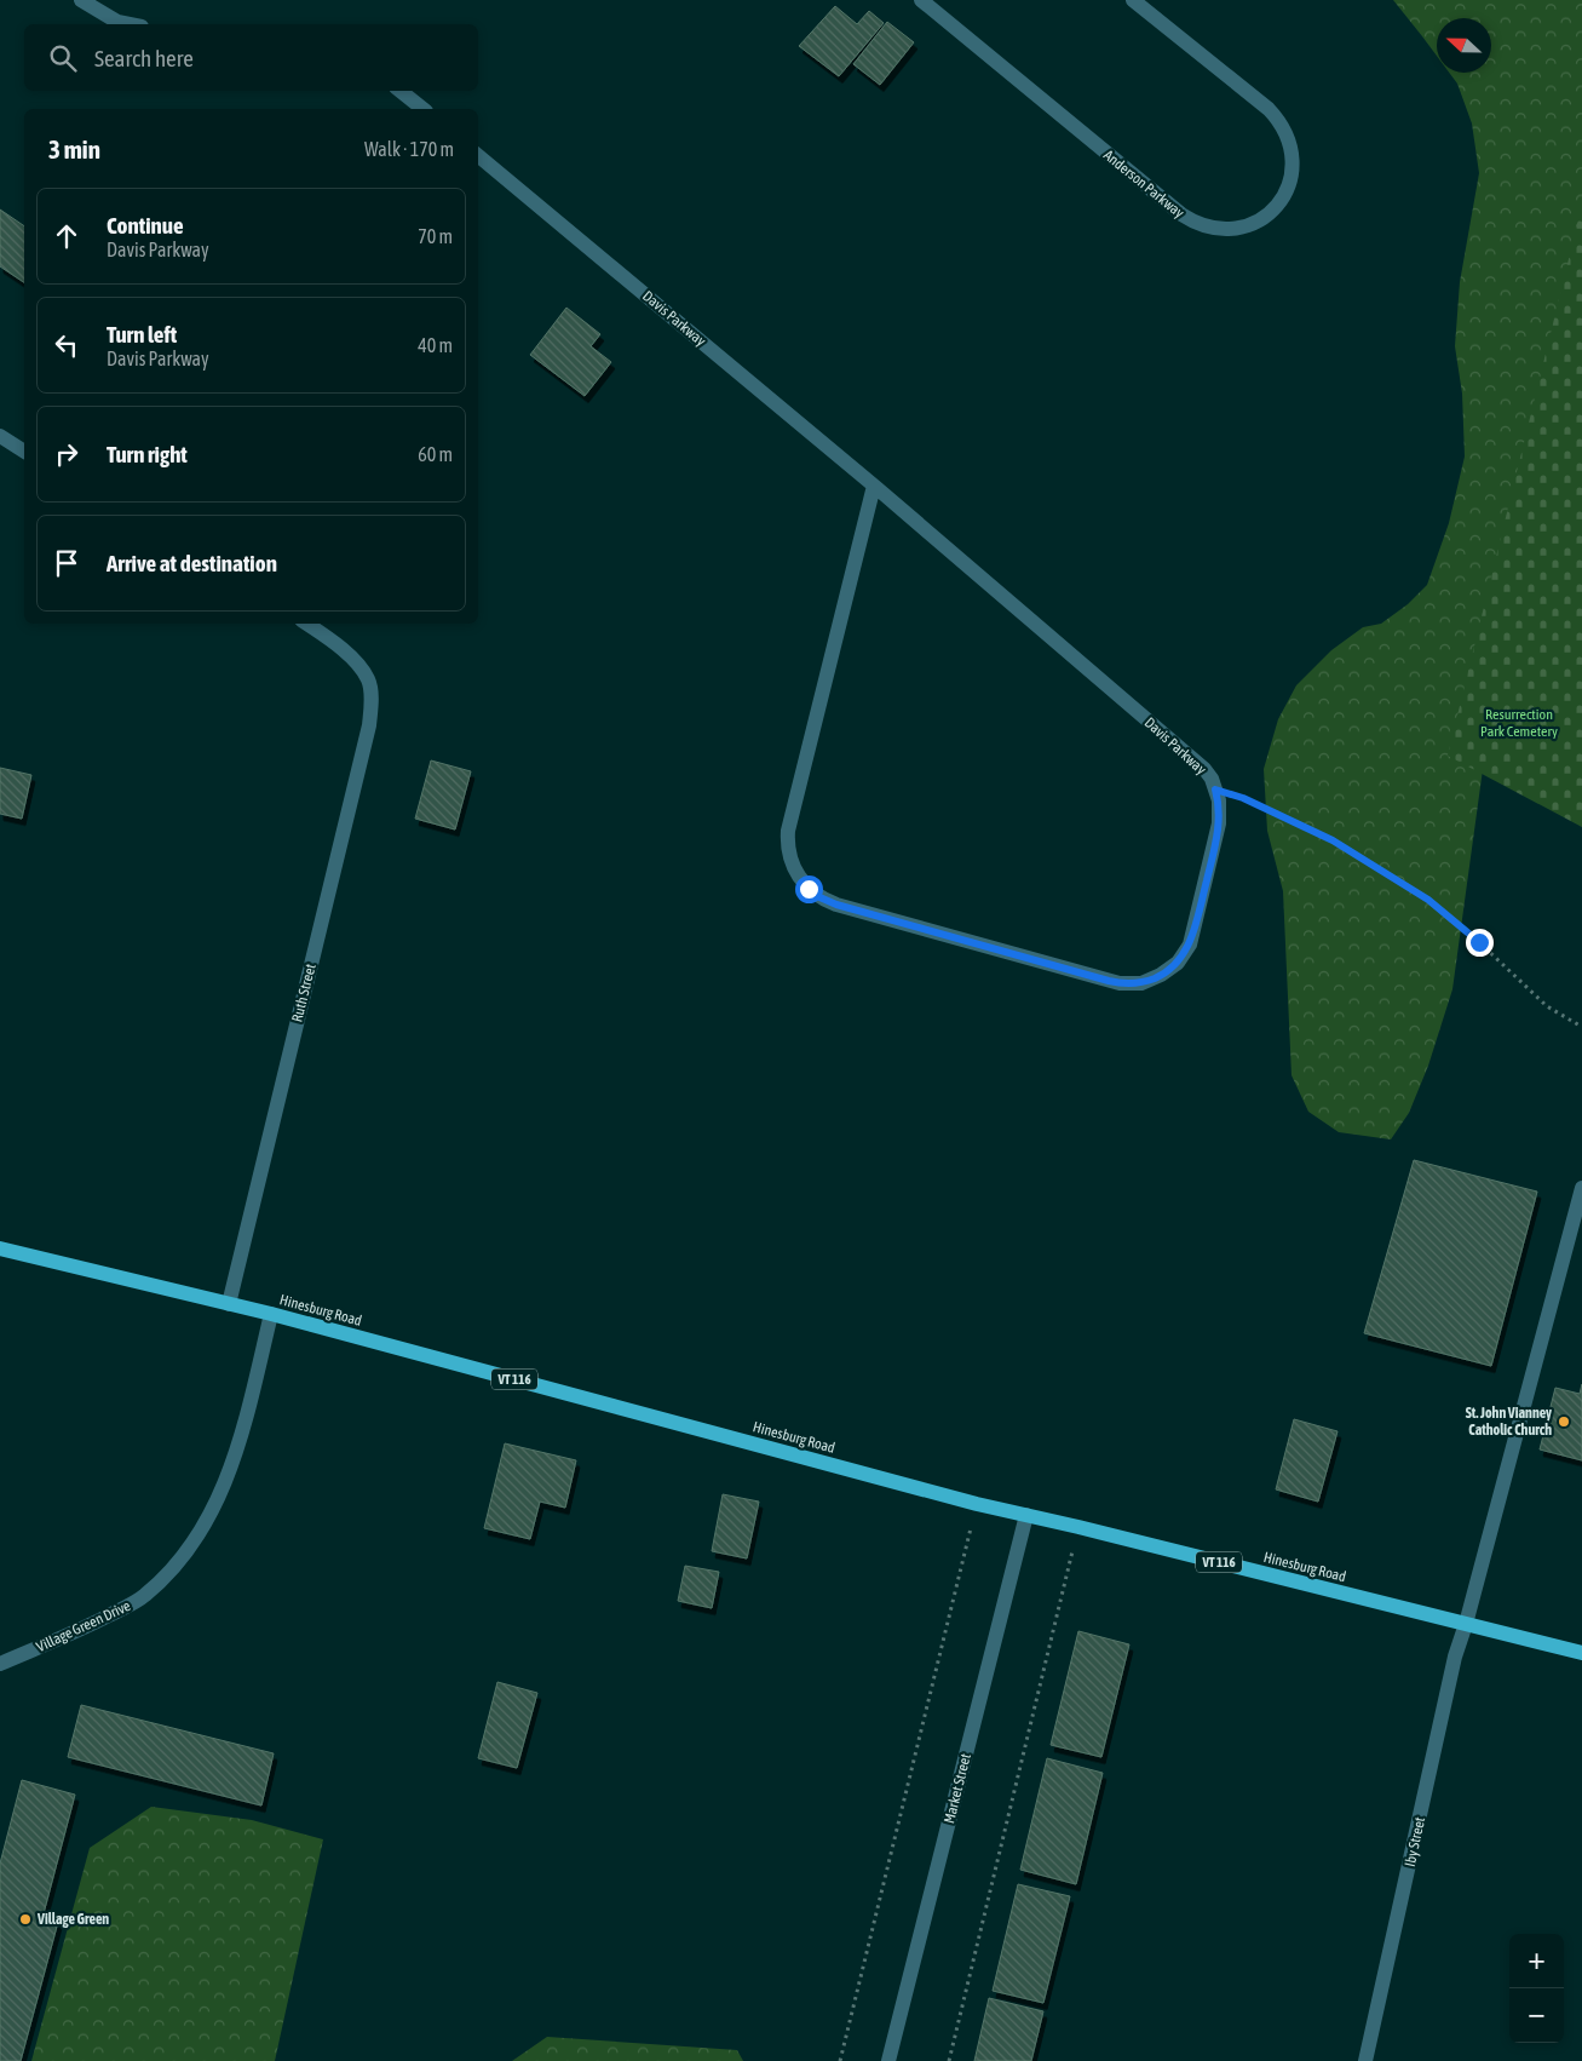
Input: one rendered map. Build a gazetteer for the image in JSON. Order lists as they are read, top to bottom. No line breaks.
{"streets":{"main road":["Hinesburg Road","VT 116"],"street":["Anderson Parkway","Davis Parkway","Ruth Street","Village Green Drive","Market Street","Iby Street"]},"crossings":[["Ruth Street","Hinesburg Road"],["Hinesburg Road","Village Green Drive"],["Hinesburg Road","Market Street"],["Hinesburg Road","Iby Street"]],"parks":["Resurrection Park Cemetery"],"places":["St. John Vianney Catholic Church","Village Green"],"north":"left","page":{"search":"Search here","heading":["3 min","Walk · 170 m"],"list":[["Continue","Davis Parkway","70 m"],["Turn left","Davis Parkway","40 m"],["Turn right","60 m"],"Arrive at destination"],"map_buttons":["+","−"]}}
